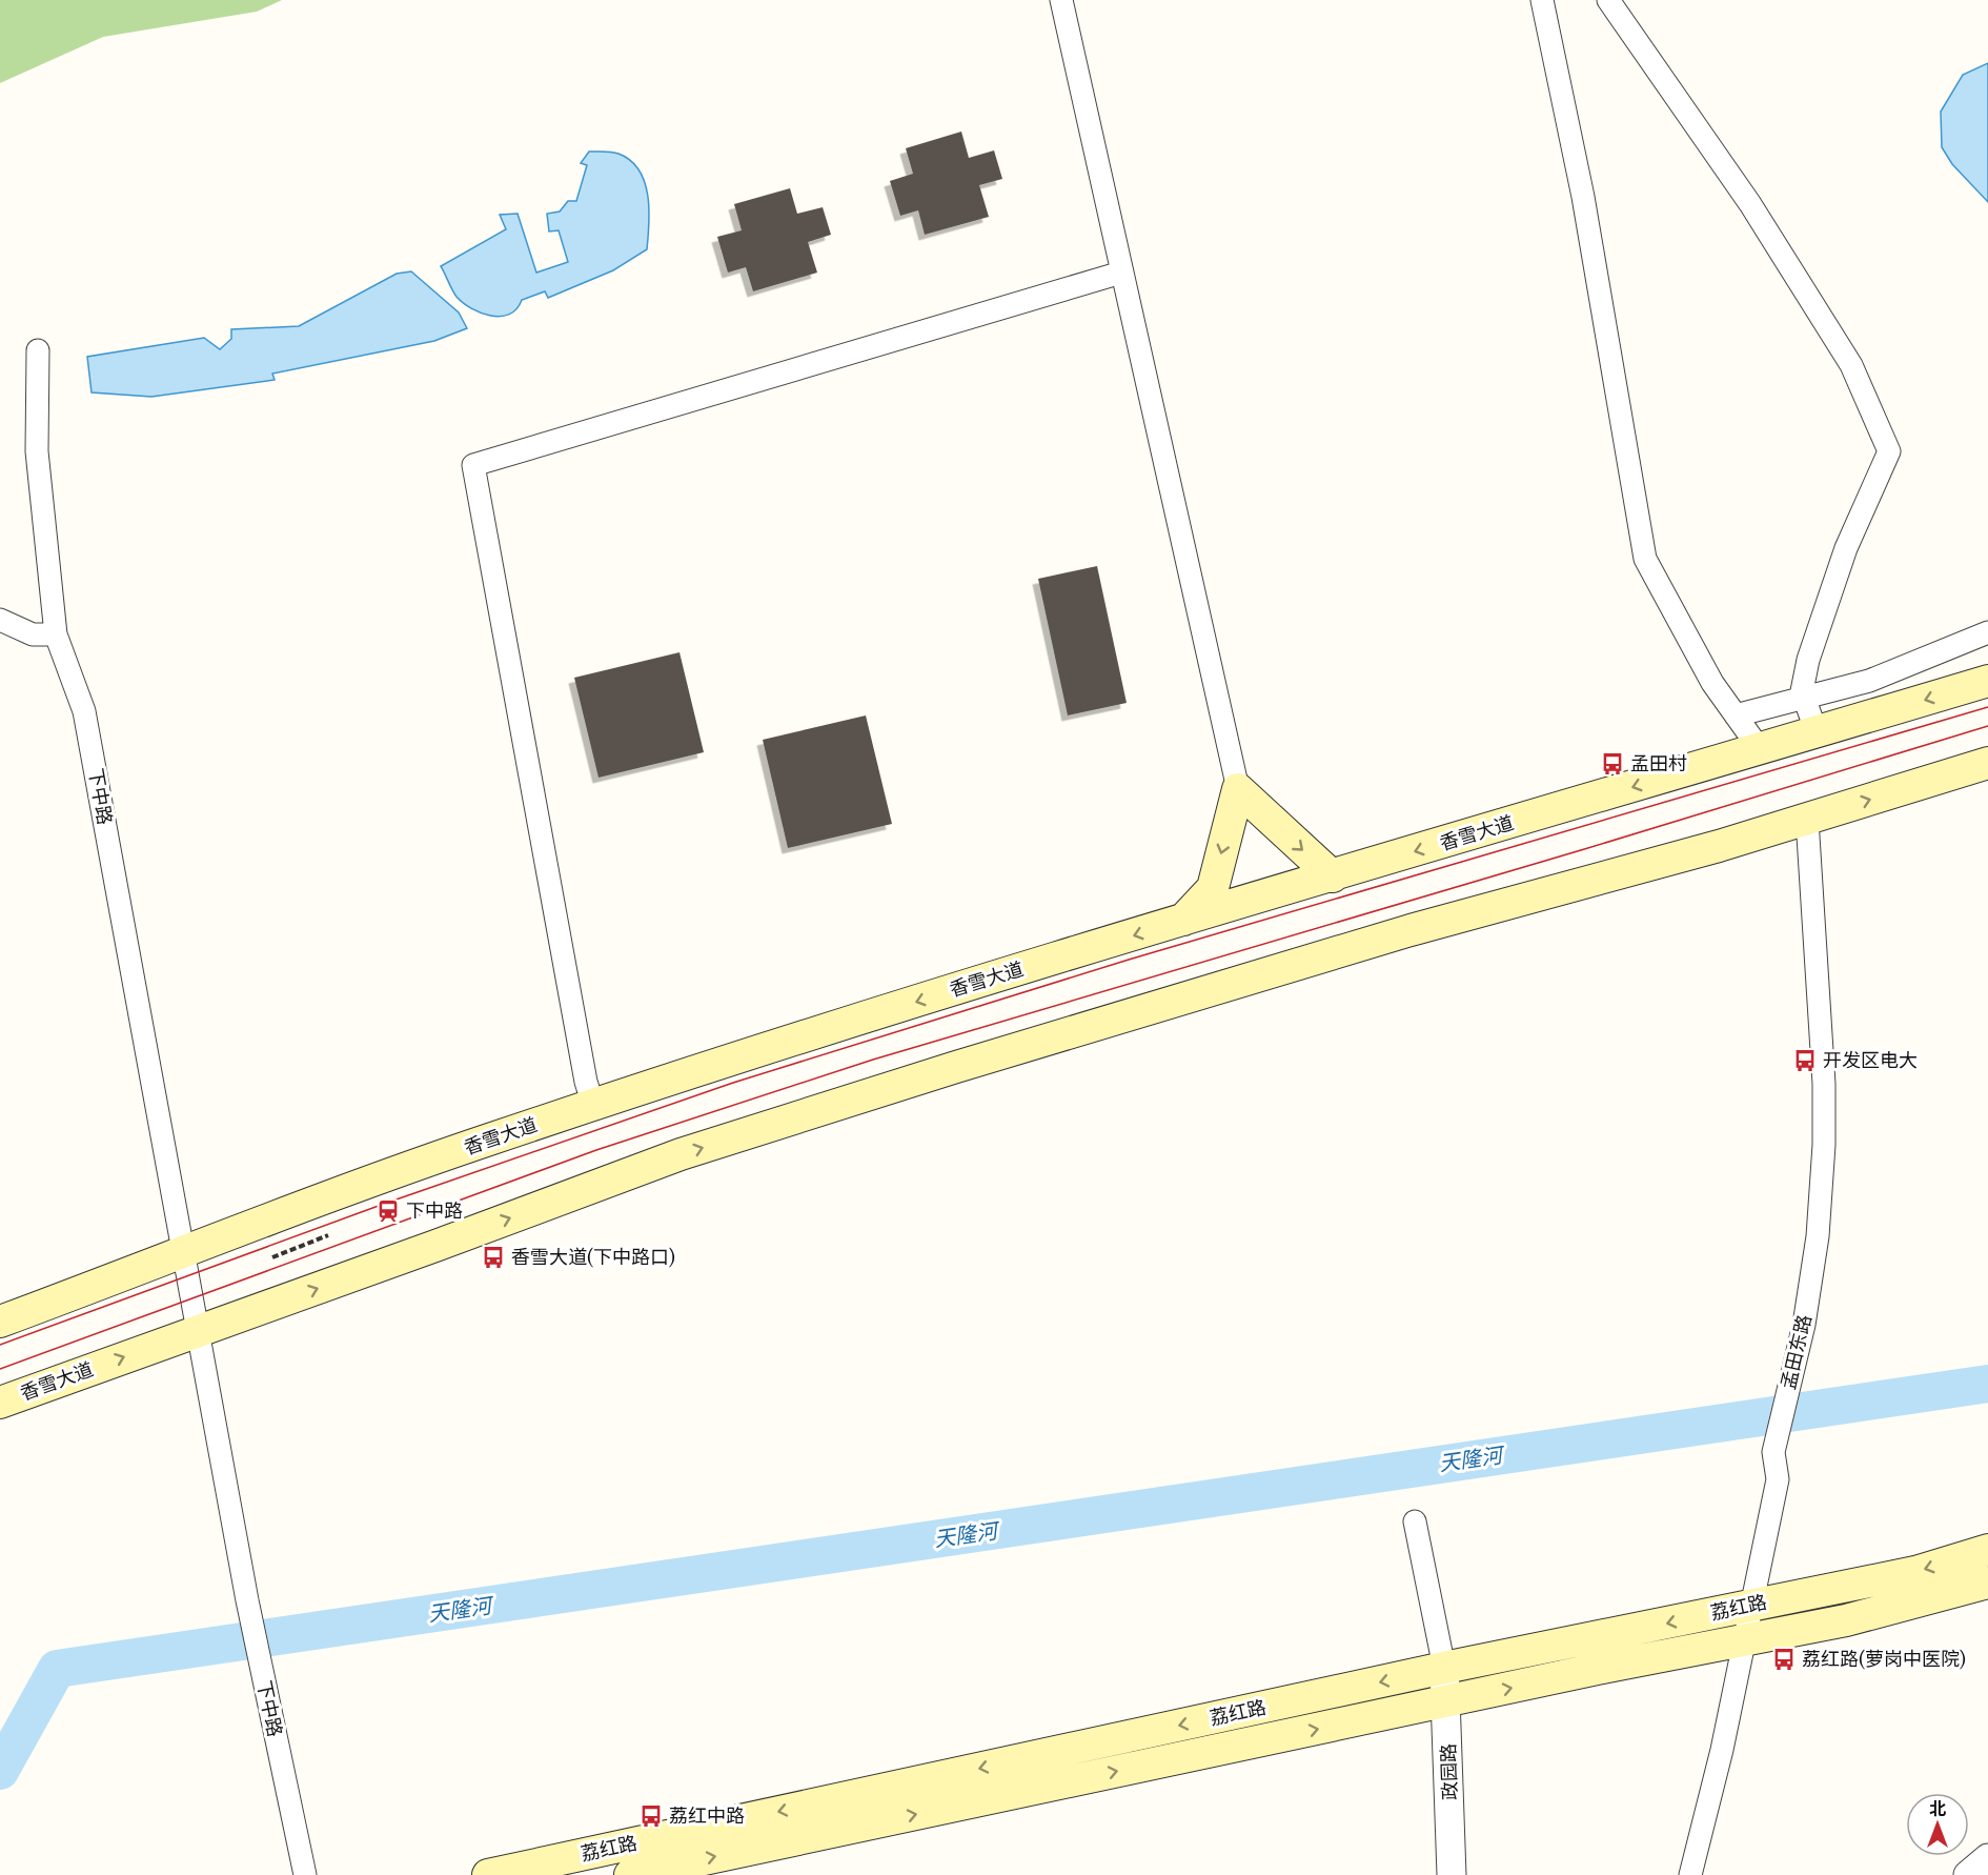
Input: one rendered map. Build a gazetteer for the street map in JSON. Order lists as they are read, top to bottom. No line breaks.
{"streets":{"main road":["香雪大道","荔红路"],"street":["下中路","孟田东路","政园路"]},"crossings":[["下中路","香雪大道"],["香雪大道","孟田东路"],["孟田东路","荔红路"],["荔红路","政园路"]],"water":["天隆河"],"places":{"bus stop":["孟田村","开发区电大","香雪大道(下中路口)","荔红路(萝岗中医院)","荔红中路"],"station":["下中路"]},"north":"top"}
